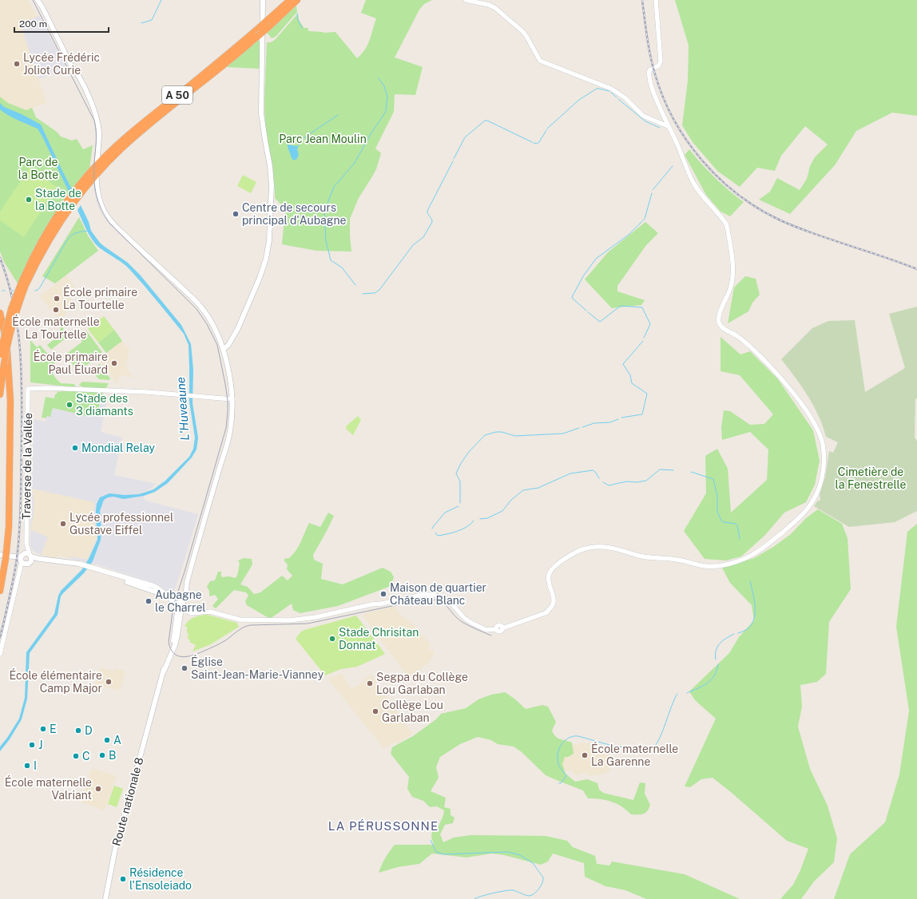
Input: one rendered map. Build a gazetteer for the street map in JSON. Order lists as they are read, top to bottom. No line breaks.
{"streets":{"highway":["A 50"],"main road":["Route nationale 8"],"street":["Traverse de la Vallée"]},"crossings":[["A 50","Route nationale 8"],["Traverse de la Vallée","Route nationale 8"]],"districts":["LA PÉRUSSONNE"],"water":["L'Huveaune"],"parks":["Parc Jean Moulin","Parc de la Botte","Cimetière de la Fenestrelle"],"places":["Lycée Frédéric Joliot Curie","Stade de la Botte","Centre de secours principal d'Aubagne","École primaire La Tourtelle","École maternelle La Tourtelle","École primaire Paul Éluard","Stade des 3 diamants","Mondial Relay","Lycée professionnel Gustave Eiffel","Maison de quartier Château Blanc","Aubagne le Charrel","Stade Chrisitan Donnat","Église Saint-Jean-Marie-Vianney","École élémentaire Camp Major","Segpa du Collège Lou Garlaban","Collège Lou Garlaban","E","D","A","J","B","École maternelle La Garenne","C","I","École maternelle Valriant","Résidence l'Ensoleiado"],"scale_bar":"200 m"}
